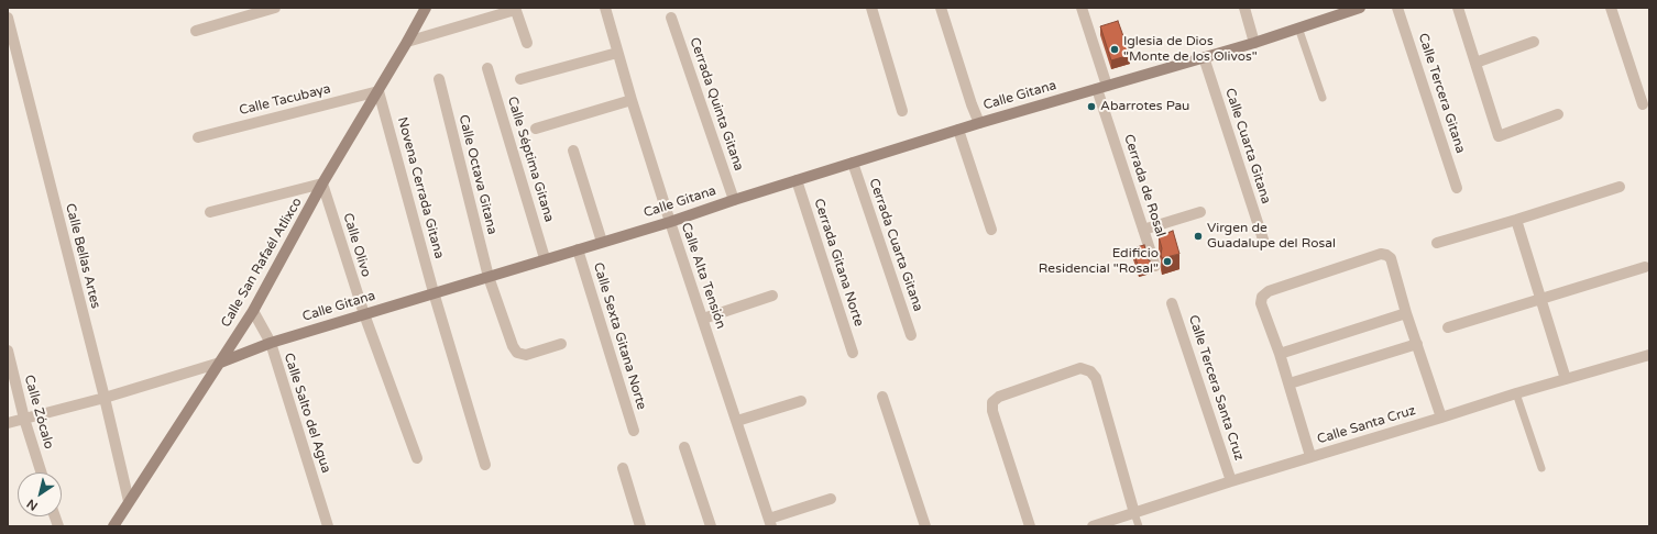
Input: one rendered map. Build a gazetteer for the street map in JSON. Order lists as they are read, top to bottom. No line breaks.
{"streets":{"street":["Calle Tercera Gitana","Calle Gitana","Calle Tacubaya","Cerrada Quinta Gitana","Calle Cuarta Gitana","Calle Séptima Gitana","Calle Octava Gitana","Cerrada de Rosal","Novena Cerrada Gitana","Calle Olivo","Cerrada Cuarta Gitana","Calle Bellas Artes","Calle San Rafaél Atlixco","Cerrada Gitana Norte","Calle Alta Tensión","Calle Sexta Gitana Norte","Calle Tercera Santa Cruz","Calle Zócalo","Calle Salto del Agua","Calle Santa Cruz"]},"crossings":[["Calle Gitana","Cerrada Quinta Gitana"],["Calle Gitana","Calle Cuarta Gitana"],["Calle Gitana","Calle Séptima Gitana"],["Calle Gitana","Calle Octava Gitana"],["Calle Gitana","Cerrada de Rosal"],["Calle Gitana","Novena Cerrada Gitana"],["Calle Gitana","Calle Olivo"],["Calle Gitana","Cerrada Cuarta Gitana"],["Calle Gitana","Calle Bellas Artes"],["Calle Gitana","Calle San Rafaél Atlixco"],["Calle Gitana","Cerrada Gitana Norte"],["Calle Gitana","Calle Alta Tensión"],["Calle Gitana","Calle Sexta Gitana Norte"],["Calle Gitana","Calle Zócalo"],["Calle Gitana","Calle Salto del Agua"],["Calle Tacubaya","Novena Cerrada Gitana"],["Calle Tacubaya","Calle San Rafaél Atlixco"],["Novena Cerrada Gitana","Calle San Rafaél Atlixco"],["Calle Olivo","Calle San Rafaél Atlixco"],["Calle Bellas Artes","Calle San Rafaél Atlixco"],["Calle San Rafaél Atlixco","Calle Salto del Agua"],["Calle Tercera Santa Cruz","Calle Santa Cruz"]],"places":["Iglesia de Dios \"Monte de los Olivos\"","Abarrotes Pau","Virgen de Guadalupe del Rosal","Edificio Residencial \"Rosal\""],"north":"bottom left"}
